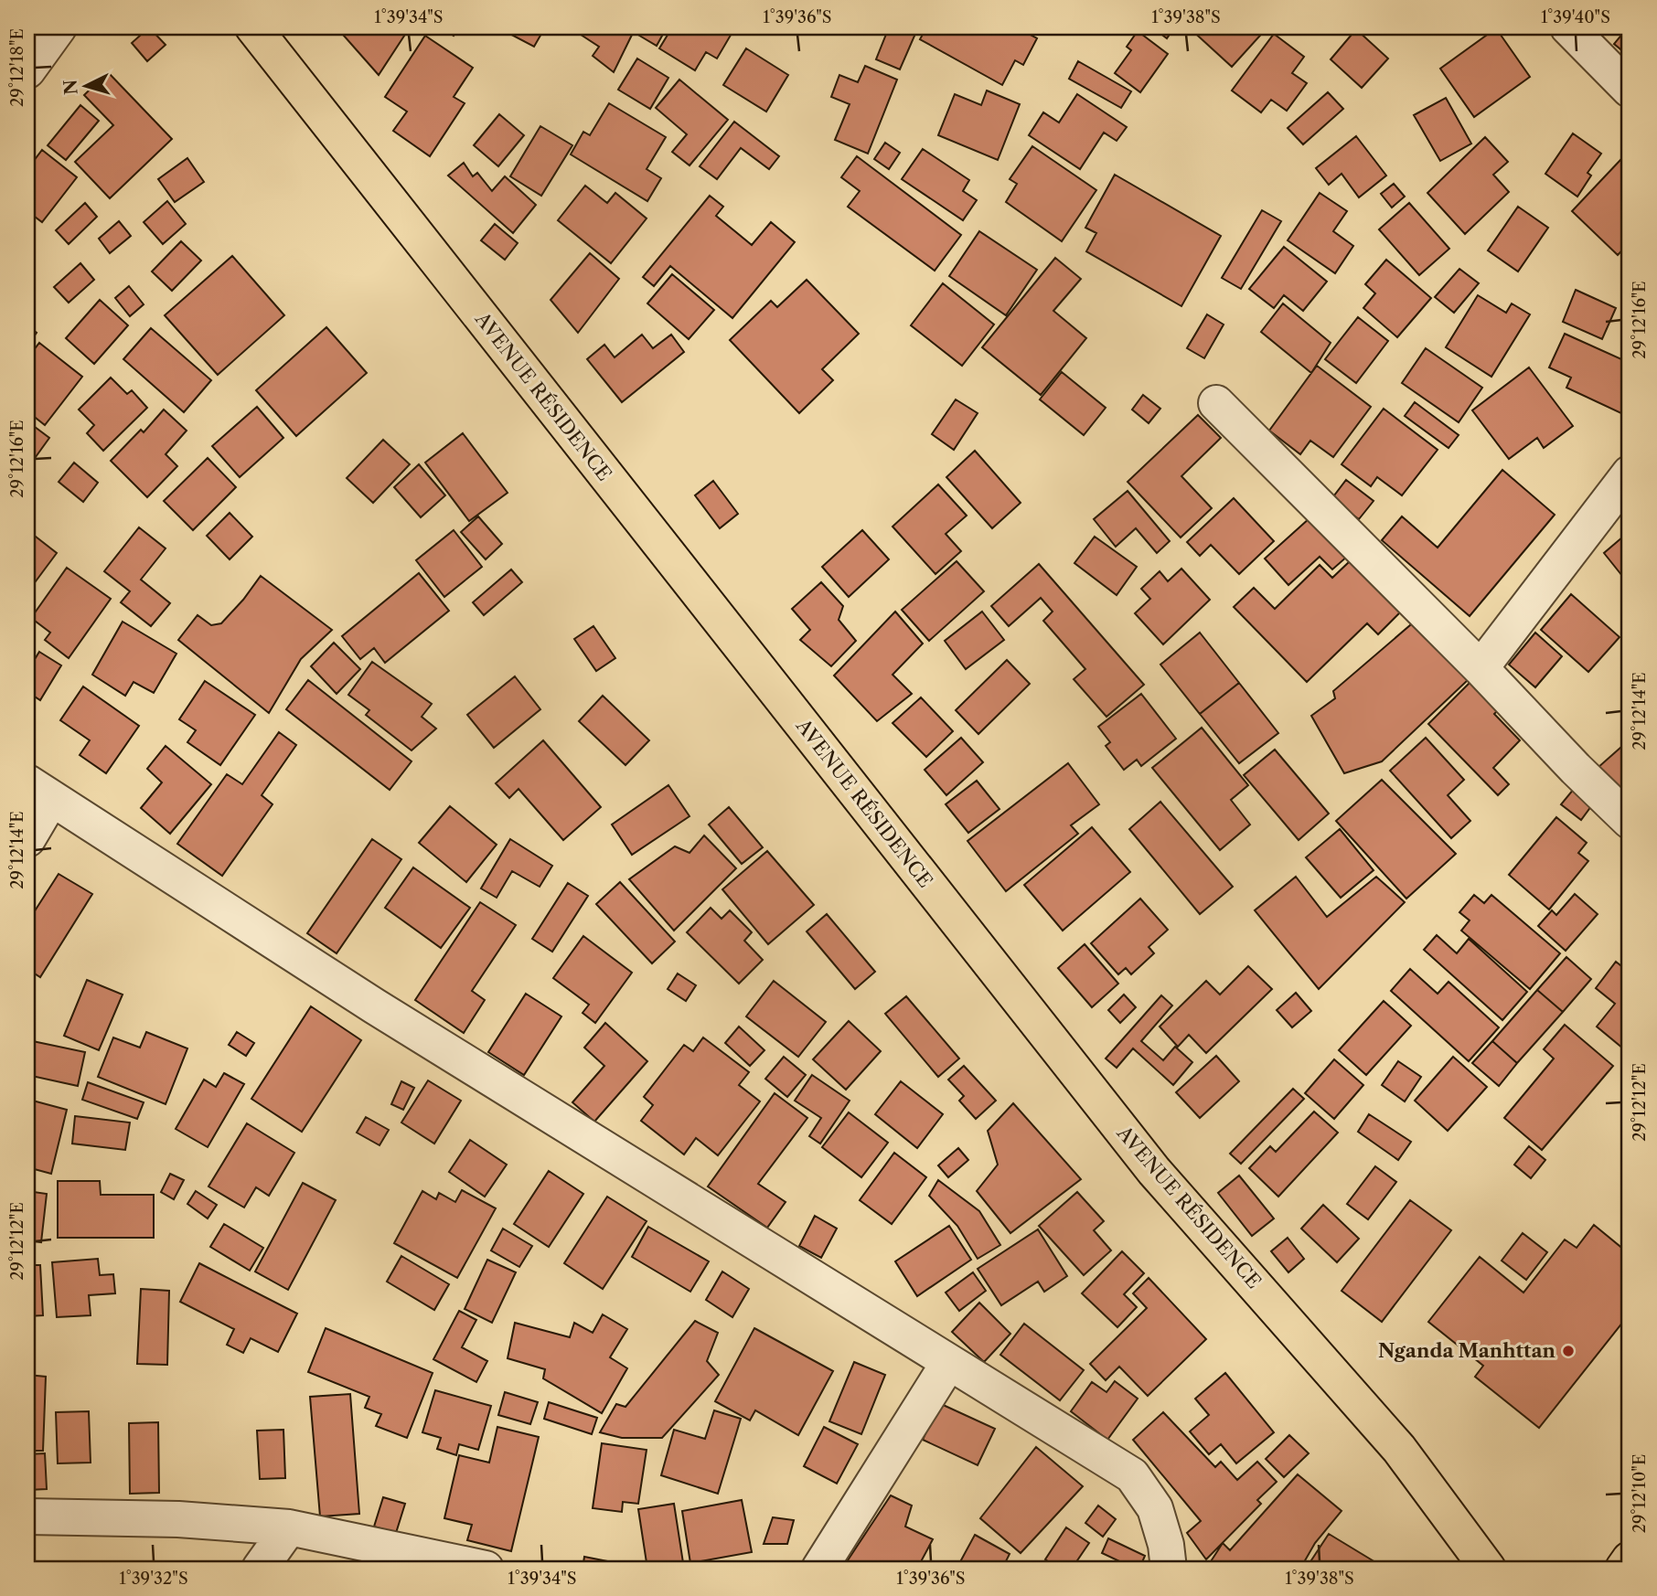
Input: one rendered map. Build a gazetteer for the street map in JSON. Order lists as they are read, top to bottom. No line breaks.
{"streets":{"main road":["AVENUE RÉSIDENCE"]},"places":["Nganda Manhttan"],"north":"left","coordinates":["1°39'34\"S","1°39'36\"S","1°39'38\"S","1°39'40\"S","29°12'18\"E","29°12'16\"E","29°12'14\"E","29°12'12\"E","29°12'10\"E","1°39'32\"S"]}
